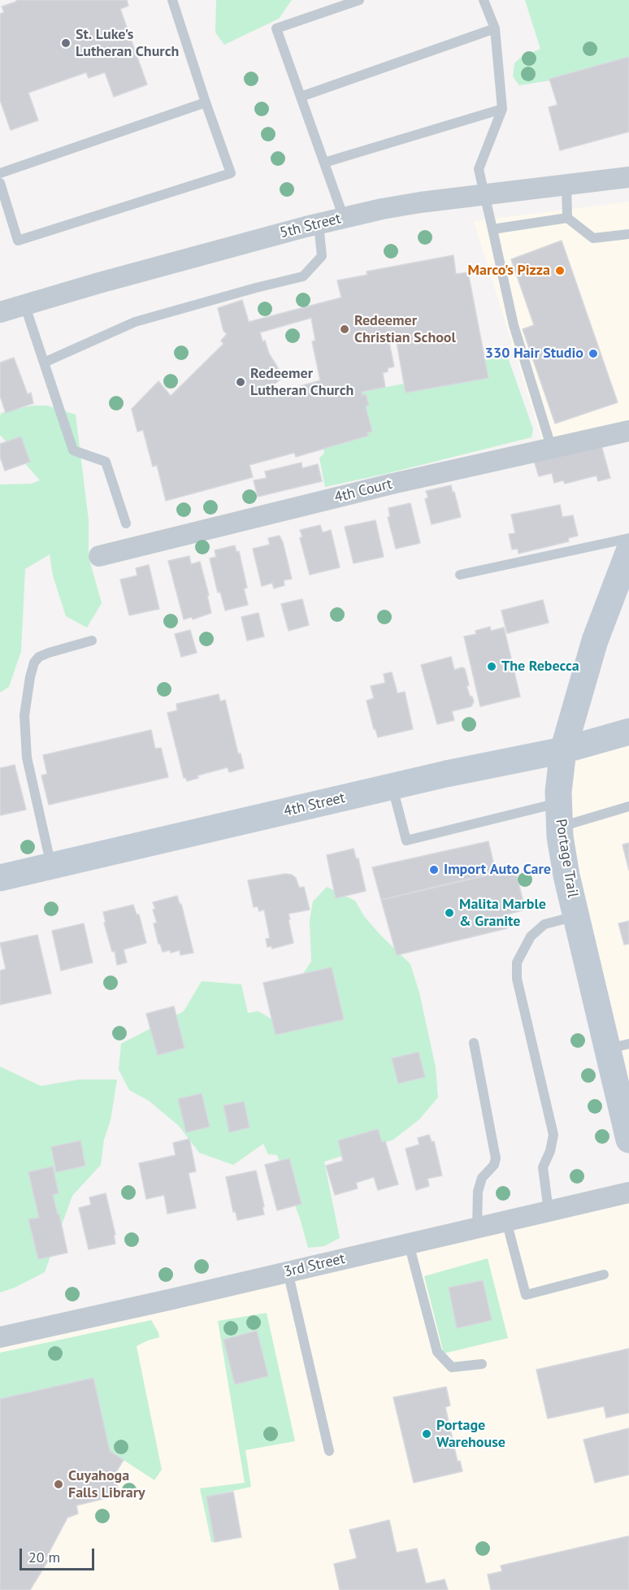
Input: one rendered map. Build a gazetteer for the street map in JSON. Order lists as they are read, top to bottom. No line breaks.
{"streets":{"street":["5th Street","4th Court","4th Street","Portage Trail","3rd Street"]},"crossings":[["4th Street","Portage Trail"]],"places":["St. Luke's Lutheran Church","Marco's Pizza","Redeemer Christian School","330 Hair Studio","Redeemer Lutheran Church","The Rebecca","Import Auto Care","Malita Marble & Granite","Portage Warehouse","Cuyahoga Falls Library"],"scale_bar":"20 m"}
